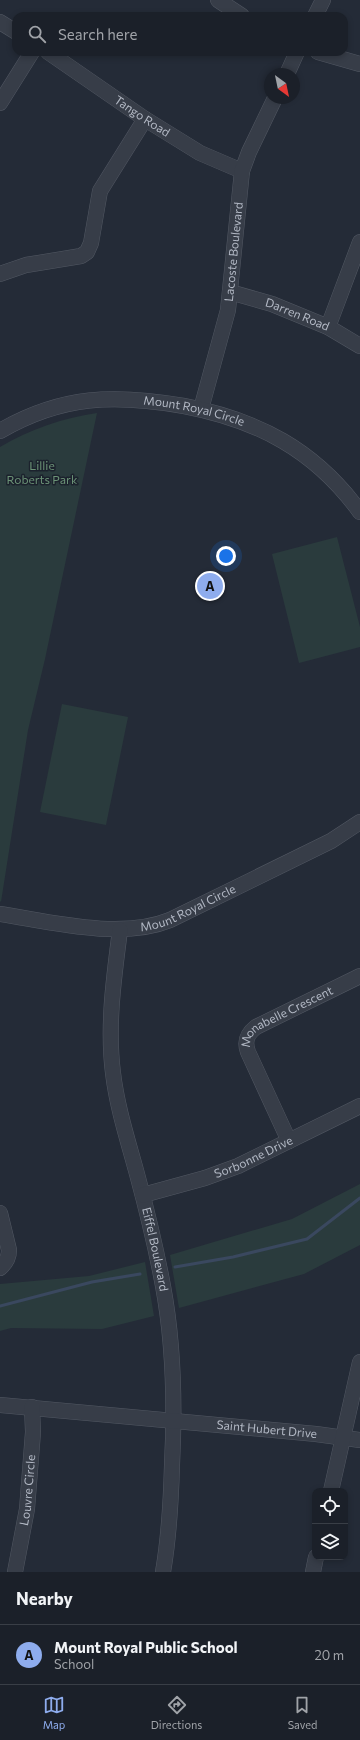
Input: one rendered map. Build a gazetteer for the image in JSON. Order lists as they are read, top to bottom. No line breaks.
{"streets":{"street":["Tango Road","Lacoste Boulevard","Darren Road","Mount Royal Circle","Monabelle Crescent","Sorbonne Drive","Eiffel Boulevard","Saint Hubert Drive","Louvre Circle"]},"crossings":[["Tango Road","Lacoste Boulevard"],["Lacoste Boulevard","Darren Road"],["Lacoste Boulevard","Mount Royal Circle"],["Mount Royal Circle","Eiffel Boulevard"],["Monabelle Crescent","Sorbonne Drive"],["Sorbonne Drive","Eiffel Boulevard"],["Eiffel Boulevard","Saint Hubert Drive"]],"parks":["Lillie Roberts Park"],"north":"bottom right","page":{"search":"Search here","pins":"A","heading":"Nearby","list":[{"mark":"A","name":"Mount Royal Public School","note":"School","value":"20 m"}],"nav":["Map","Directions","Saved"]}}
